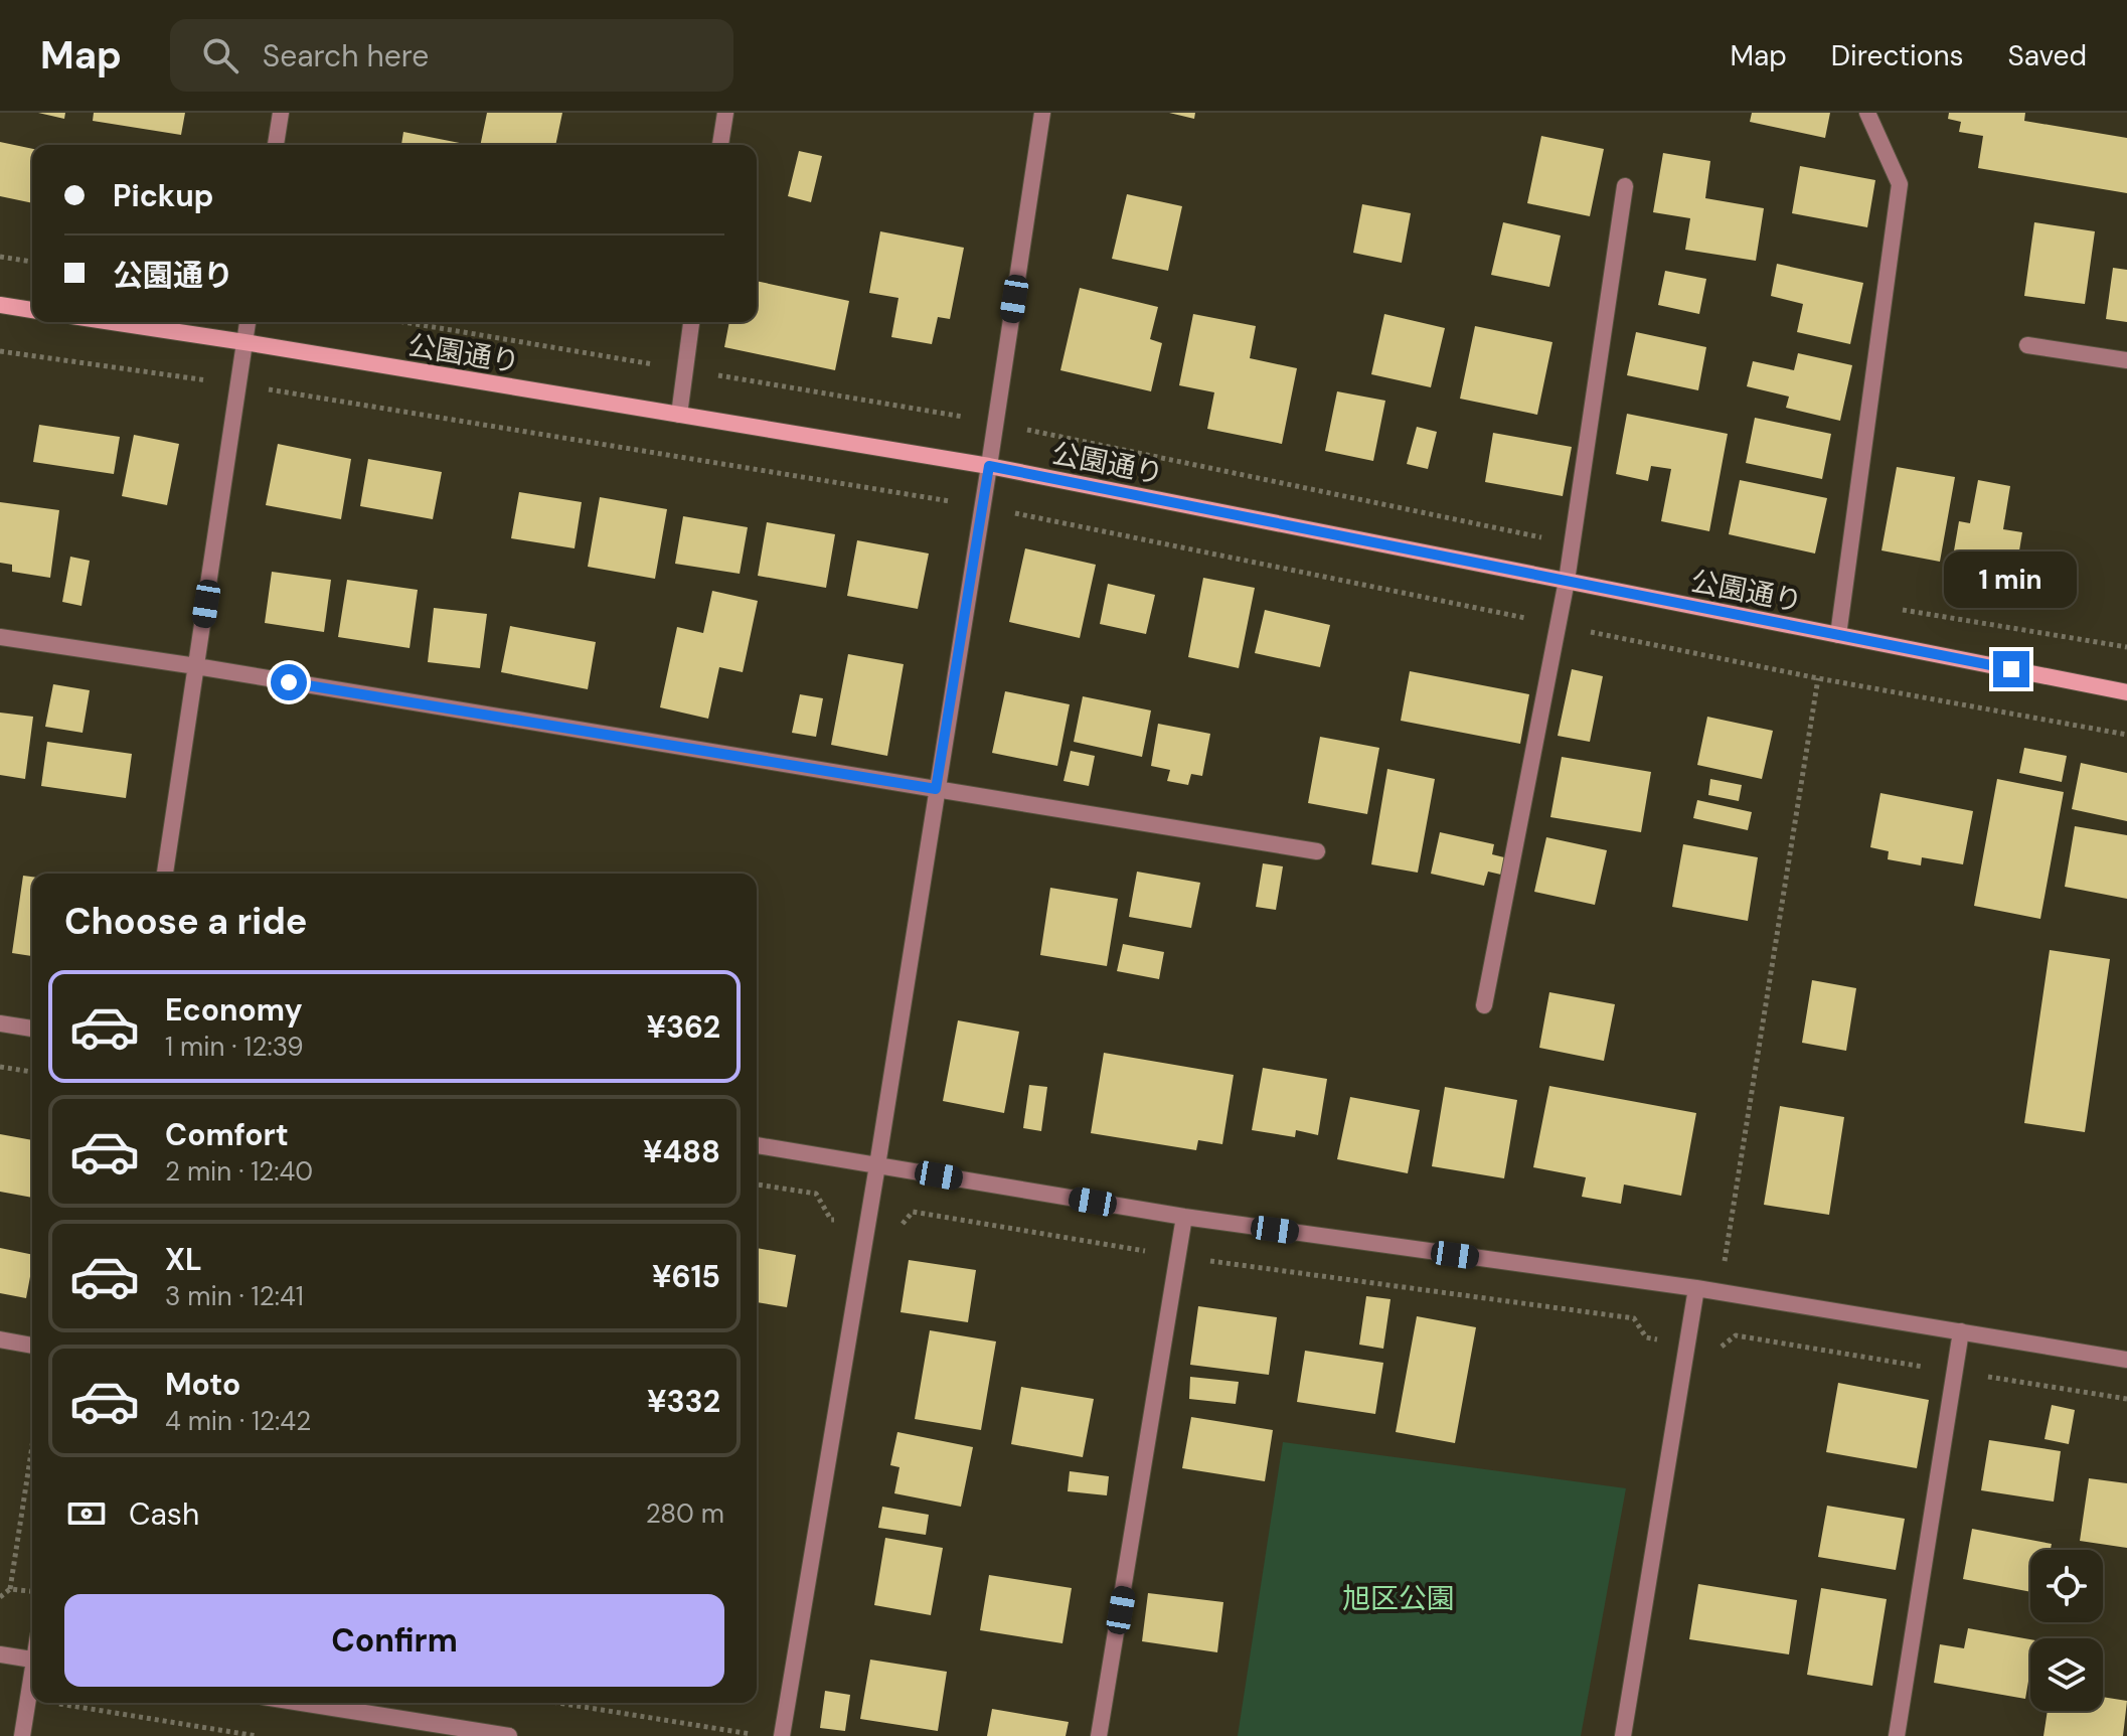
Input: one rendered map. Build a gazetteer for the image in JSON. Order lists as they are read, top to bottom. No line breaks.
{"streets":{"street":["公園通り"]},"parks":["旭区公園"],"page":{"header":"Map","search":"Search here","nav":["Map","Directions","Saved"],"banner":["Pickup","公園通り"],"bubble":"1 min","heading":"Choose a ride","list":[{"name":"Economy","note":"1 min · 12:39","value":"¥362"},{"name":"Comfort","note":"2 min · 12:40","value":"¥488"},{"name":"XL","note":"3 min · 12:41","value":"¥615"},{"name":"Moto","note":"4 min · 12:42","value":"¥332"}],"pay":["Cash","280 m"],"buttons":"Confirm"}}
